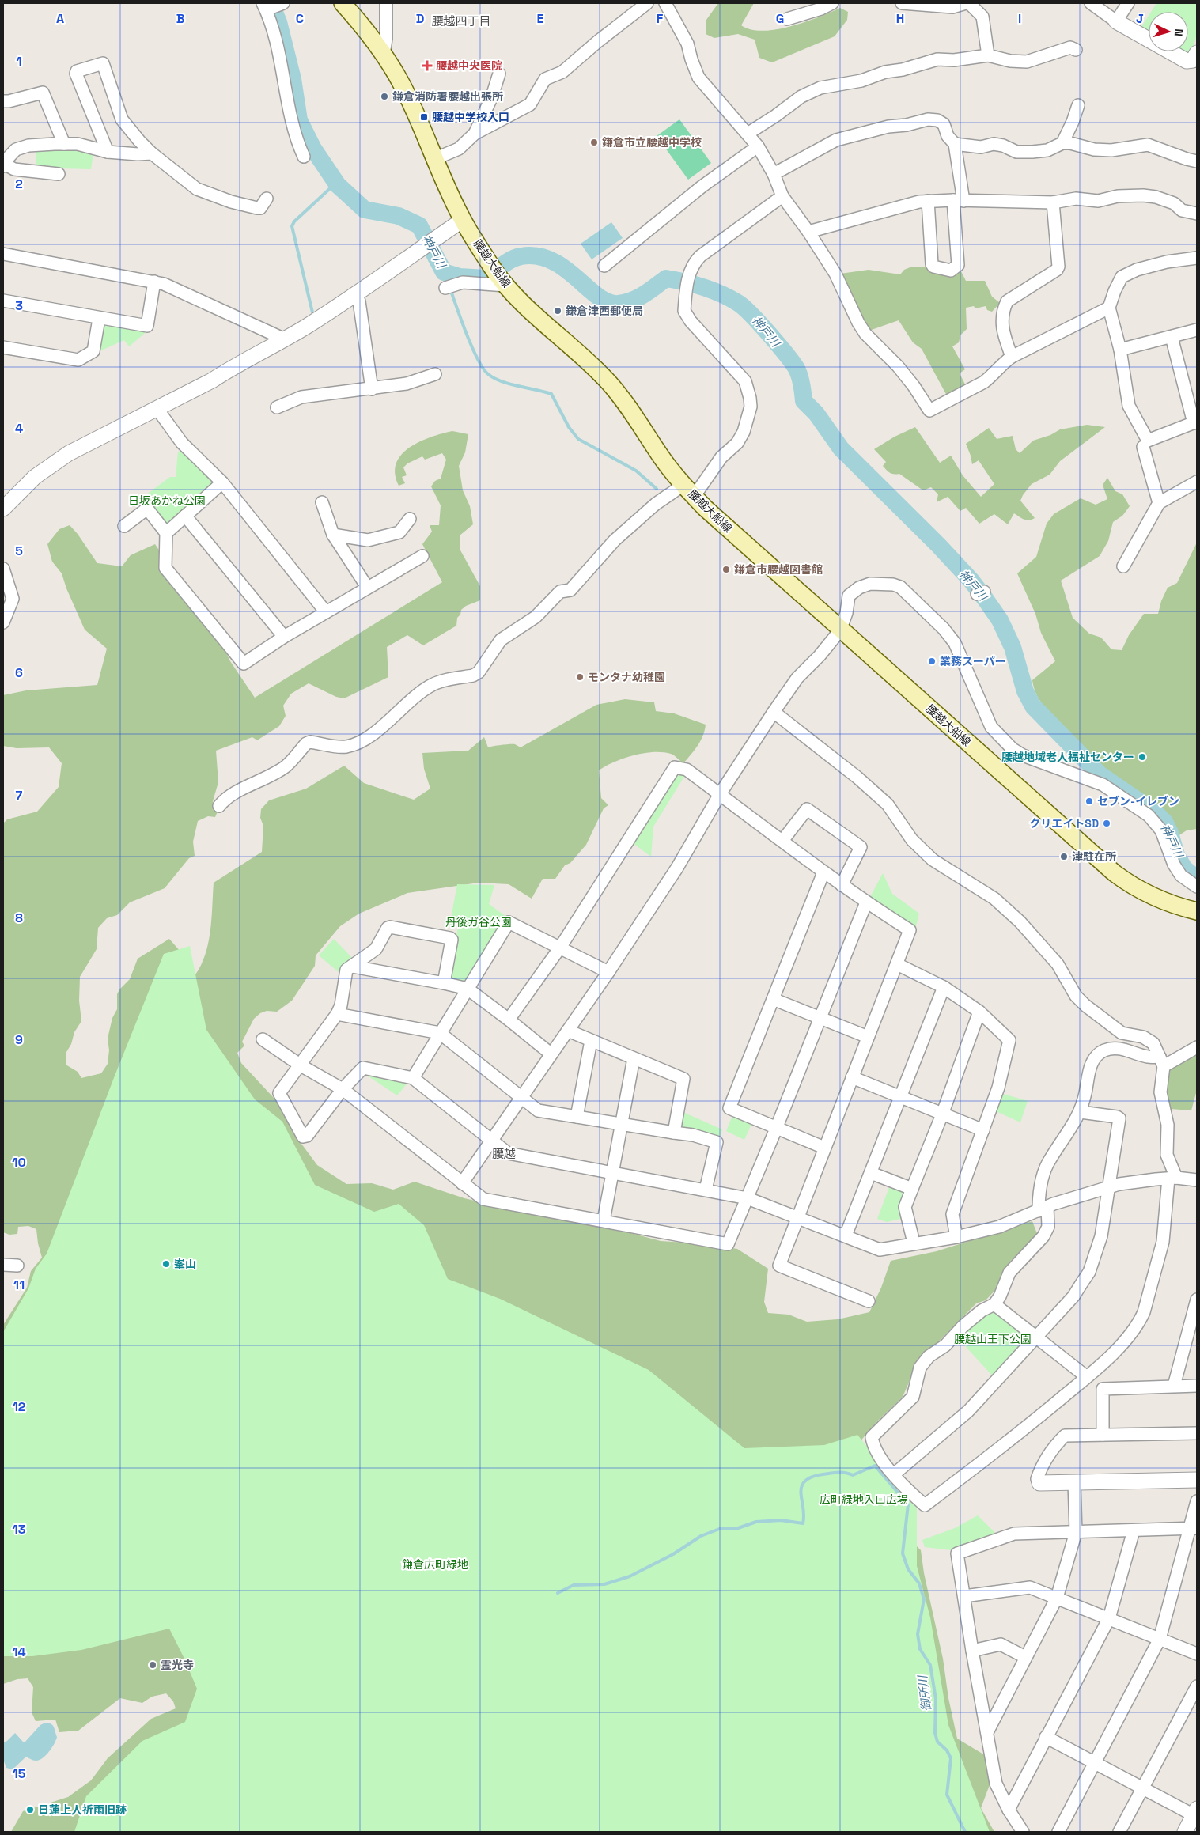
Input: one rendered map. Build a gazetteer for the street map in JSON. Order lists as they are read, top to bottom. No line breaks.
{"streets":{"main road":["腰越大船線"]},"districts":["腰越四丁目","腰越"],"water":["神戸川","御所川"],"parks":["日坂あかね公園","丹後ガ谷公園","腰越山王下公園","広町緑地入口広場","鎌倉広町緑地"],"places":{"health":["腰越中央医院"],"other":["鎌倉消防署腰越出張所","鎌倉市立腰越中学校","鎌倉津西郵便局","鎌倉市腰越図書館","業務スーパー","モンタナ幼稚園","腰越地域老人福祉センター","セブン-イレブン","クリエイトSD","津駐在所","峯山","霊光寺","日蓮上人祈雨旧跡"],"transit":["腰越中学校入口"]},"north":"right","grid":{"columns":["A","B","C","D","E","F","G","H","I","J"],"rows":["1","2","3","4","5","6","7","8","9","10","11","12","13","14","15"]}}
